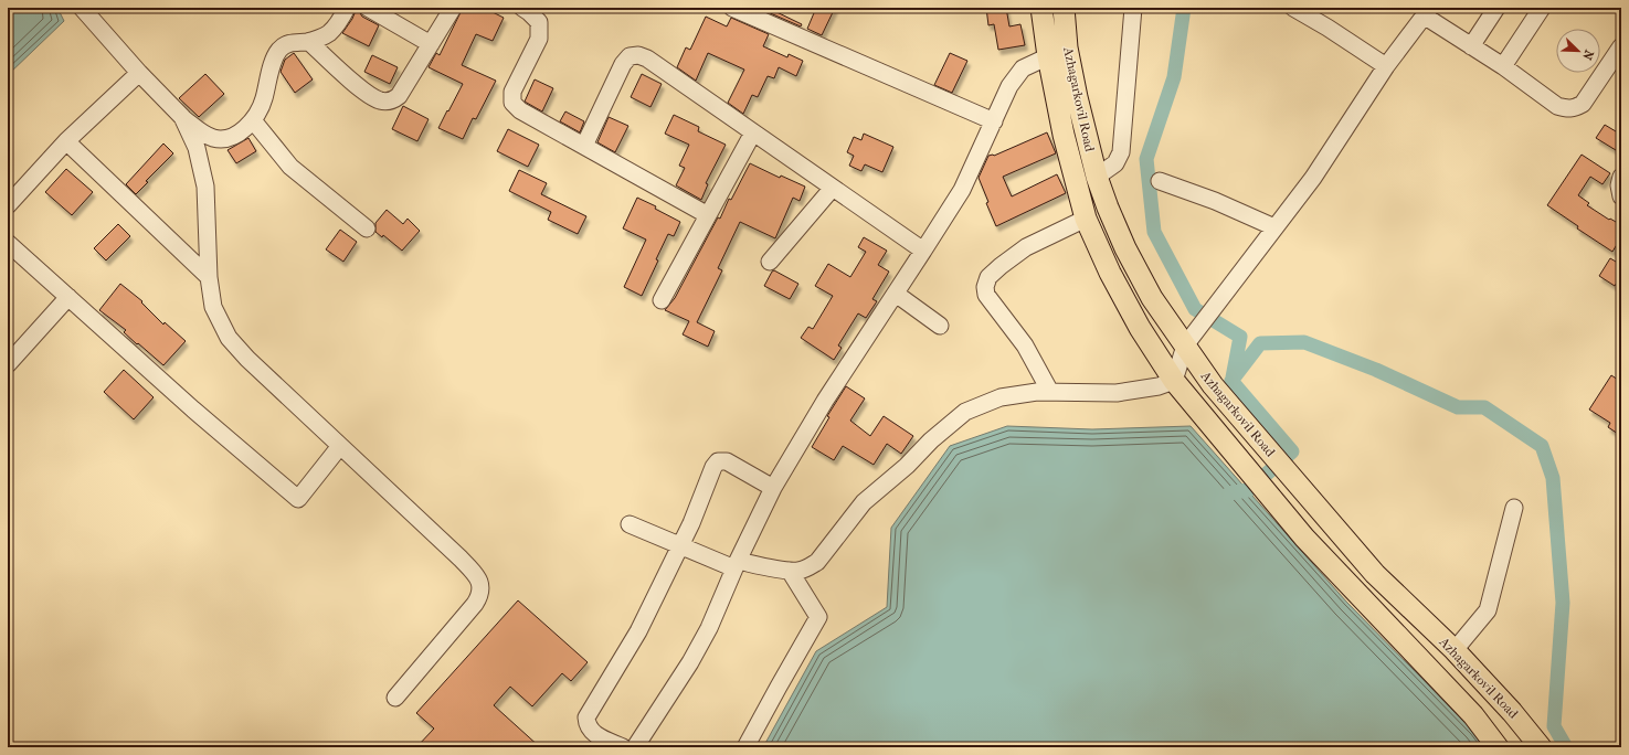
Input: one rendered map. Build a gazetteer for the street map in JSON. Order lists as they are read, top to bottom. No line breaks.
{"streets":{"main road":["Azhagarkovil Road"]},"north":"bottom right"}
